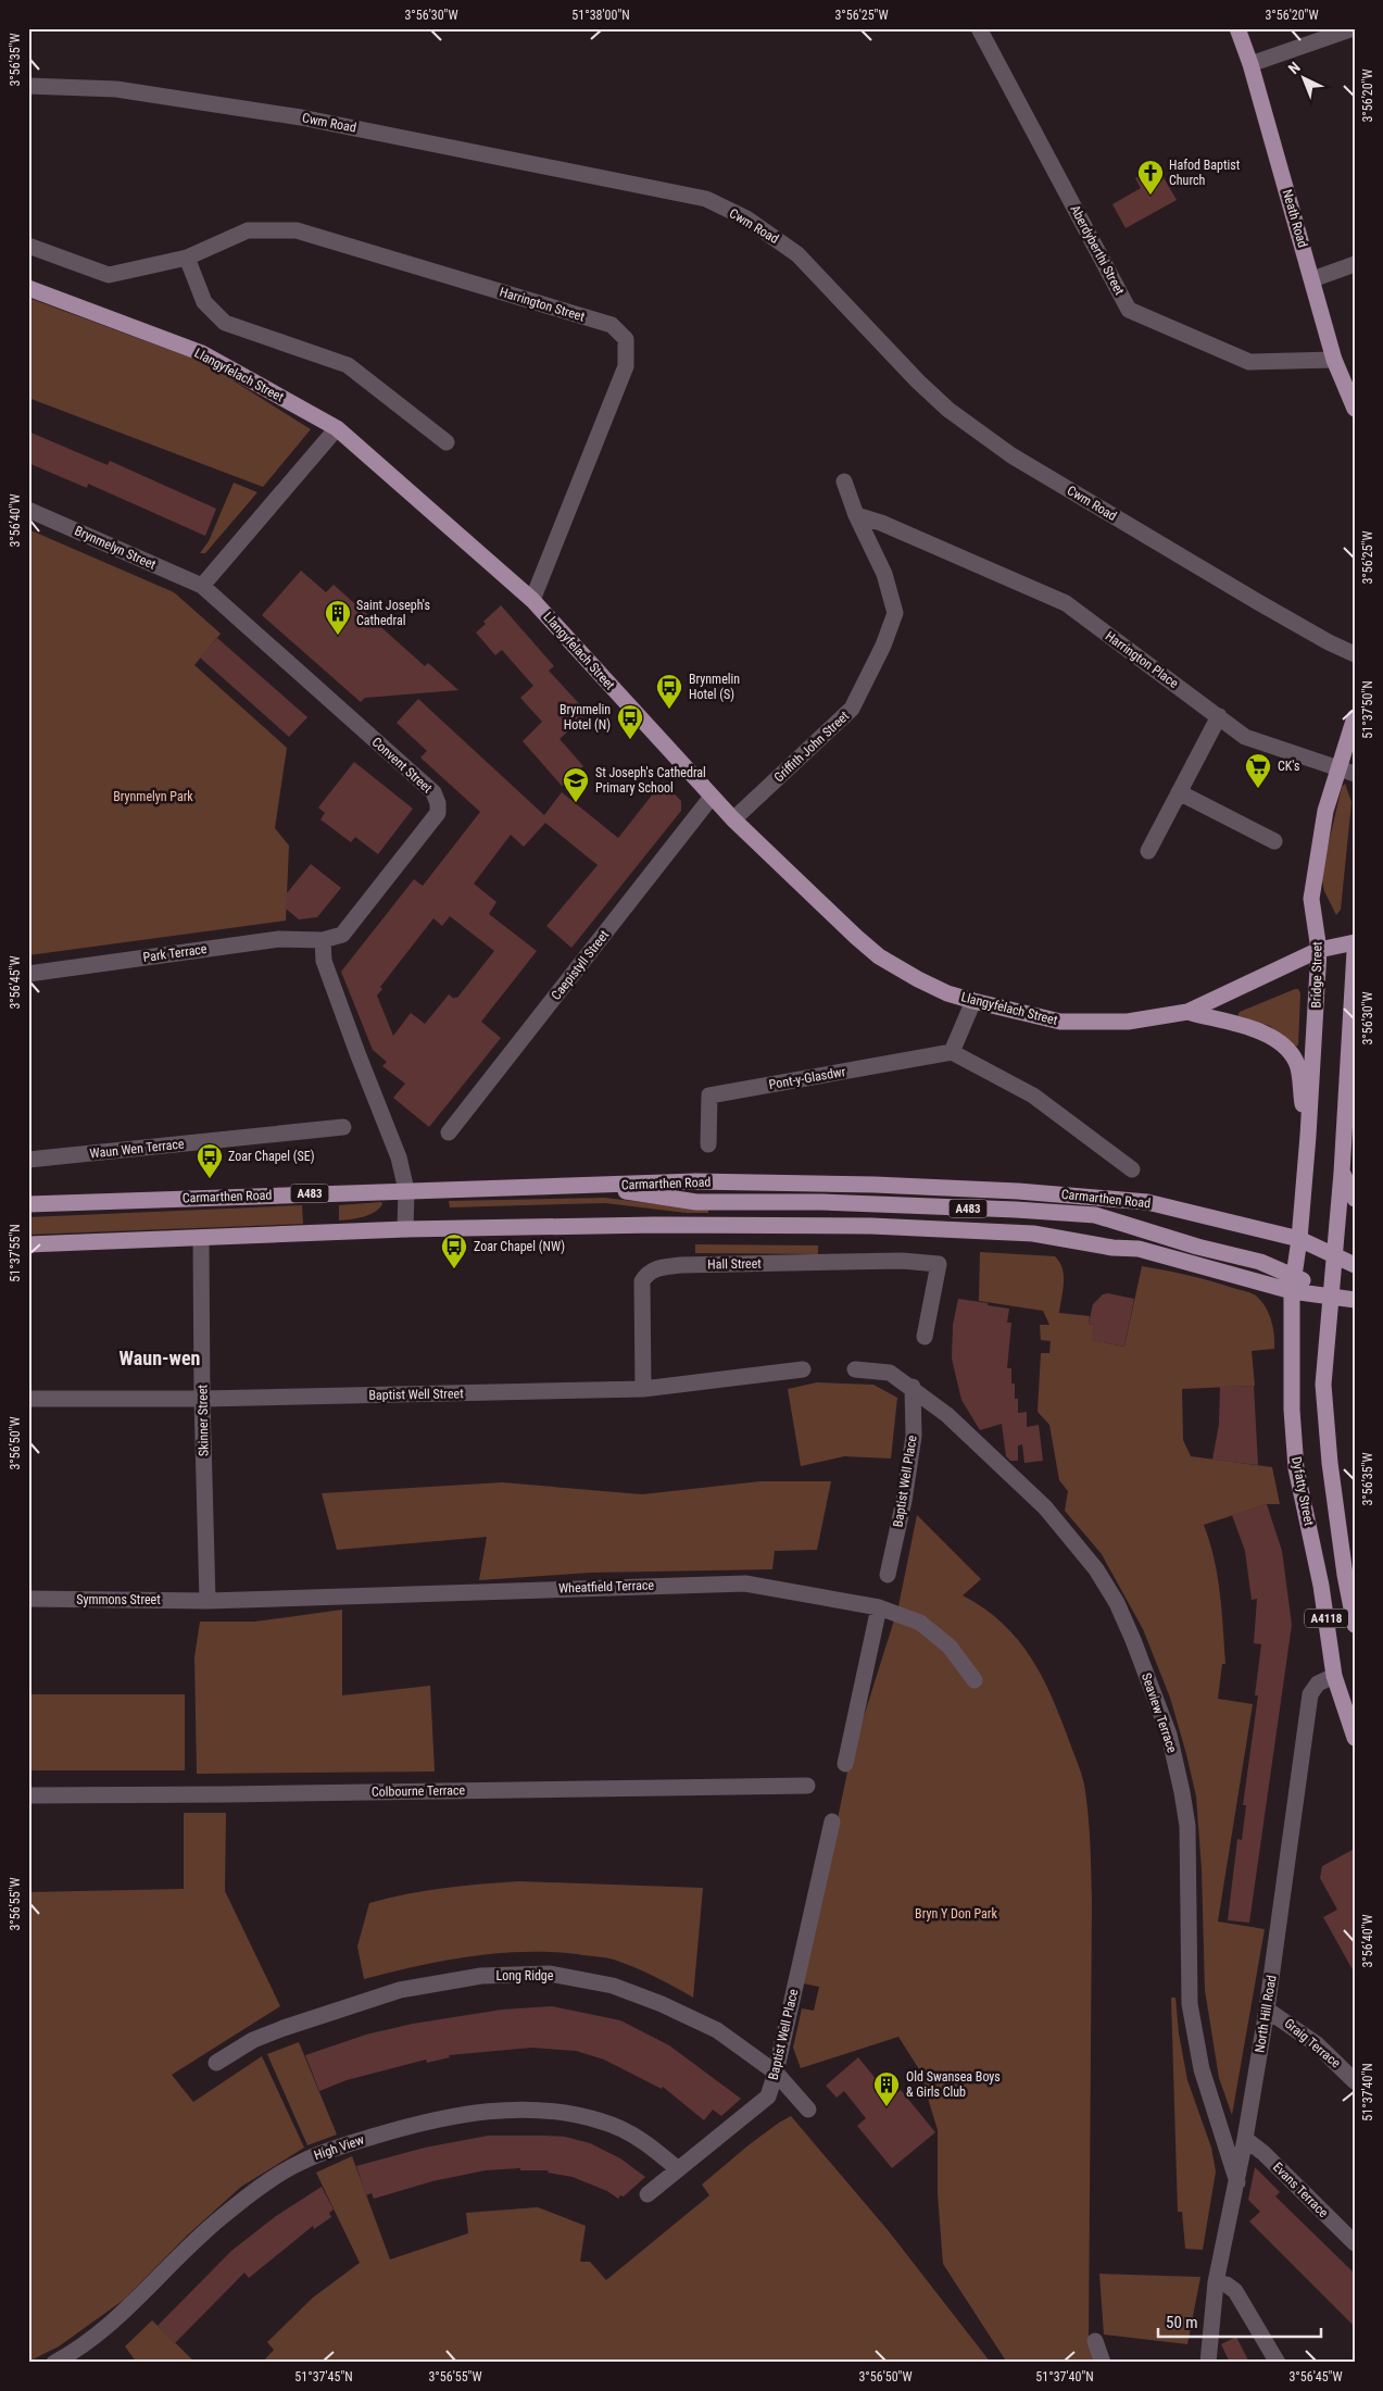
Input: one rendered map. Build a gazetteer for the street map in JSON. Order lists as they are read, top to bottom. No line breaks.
{"streets":{"main road":["Neath Road","Llangyfelach Street","Bridge Street","Carmarthen Road","A483","Dyfatty Street","A4118"],"street":["Cwm Road","Aberdyberthi Street","Harrington Street","Brynmelyn Street","Harrington Place","Griffith John Street","Convent Street","Park Terrace","Caepistyll Street","Pont-y-Glasdwr","Waun Wen Terrace","Hall Street","Baptist Well Street","Skinner Street","Baptist Well Place","Wheatfield Terrace","Symmons Street","Seaview Terrace","Colbourne Terrace","Long Ridge","North Hill Road","Graig Terrace","High View","Evans Terrace"]},"crossings":[["Neath Road","Aberdyberthi Street"],["Harrington Street","Llangyfelach Street"],["Llangyfelach Street","Griffith John Street"],["Llangyfelach Street","Caepistyll Street"],["Llangyfelach Street","Bridge Street"],["Brynmelyn Street","Convent Street"],["Harrington Place","Griffith John Street"],["Harrington Place","Bridge Street"],["Convent Street","Park Terrace"],["Bridge Street","Carmarthen Road"],["Bridge Street","Dyfatty Street"],["Carmarthen Road","A483"],["Carmarthen Road","Dyfatty Street"],["A483","Skinner Street"],["A483","Dyfatty Street"],["A483","A4118"],["Hall Street","Baptist Well Street"],["Baptist Well Street","Skinner Street"],["Skinner Street","Wheatfield Terrace"],["Skinner Street","Symmons Street"],["Baptist Well Place","Seaview Terrace"],["Baptist Well Place","Long Ridge"],["Baptist Well Place","High View"],["Dyfatty Street","North Hill Road"],["Wheatfield Terrace","Symmons Street"],["Seaview Terrace","North Hill Road"],["North Hill Road","Graig Terrace"],["North Hill Road","Evans Terrace"]],"districts":["Waun-wen"],"parks":["Brynmelyn Park","Bryn Y Don Park"],"places":{"church":["Hafod Baptist Church"],"building":["Saint Joseph's Cathedral","Old Swansea Boys & Girls Club"],"bus stop":["Brynmelin Hotel (S)","Brynmelin Hotel (N)","Zoar Chapel (SE)","Zoar Chapel (NW)"],"supermarket":["CK's"],"school or university":["St Joseph's Cathedral Primary School"]},"scale_bar":"50 m","north":"top left","coordinates":["3°56'30\"W","51°38'00\"N","3°56'25\"W","3°56'20\"W","3°56'35\"W","3°56'40\"W","51°37'50\"N","3°56'45\"W","51°37'55\"N","3°56'50\"W","3°56'55\"W","51°37'40\"N","51°37'45\"N"]}
